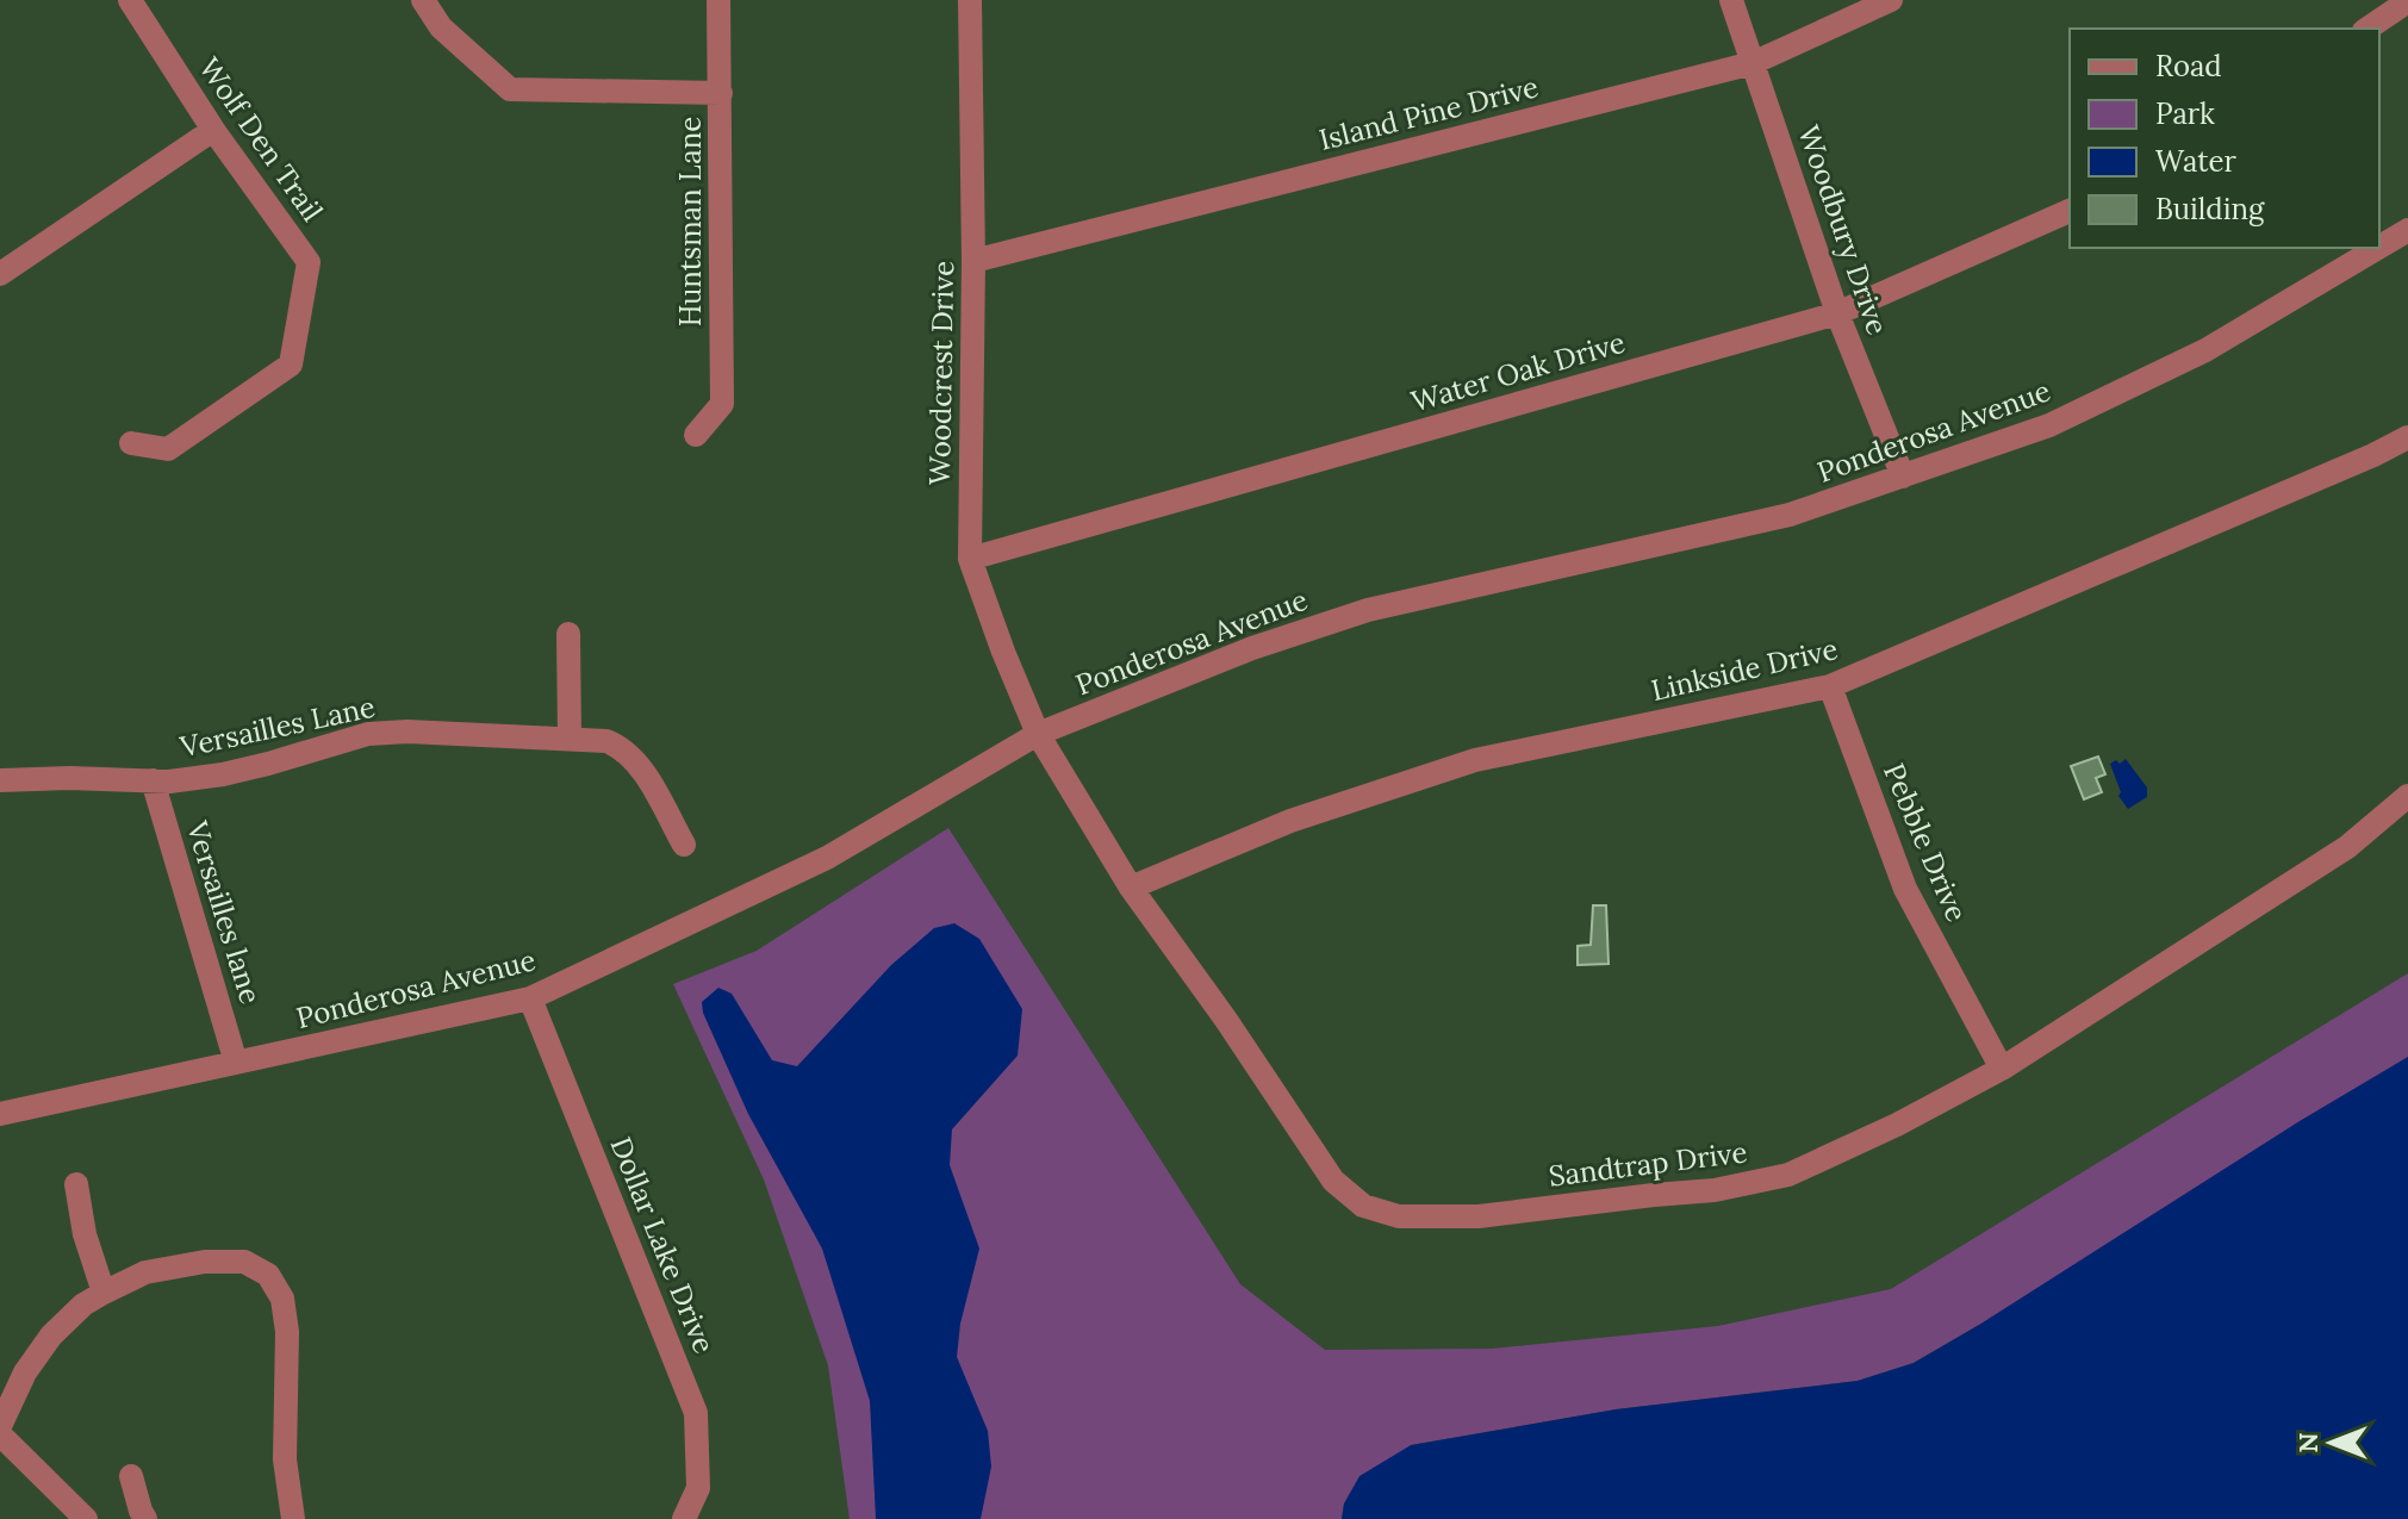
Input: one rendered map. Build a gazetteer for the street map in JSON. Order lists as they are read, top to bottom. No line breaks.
{"streets":{"street":["Island Pine Drive","Wolf Den Trail","Huntsman Lane","Woodbury Drive","Water Oak Drive","Woodcrest Drive","Ponderosa Avenue","Linkside Drive","Versailles Lane","Pebble Drive","Versailles lane","Sandtrap Drive","Dollar Lake Drive"]},"crossings":[["Island Pine Drive","Woodbury Drive"],["Island Pine Drive","Woodcrest Drive"],["Woodbury Drive","Water Oak Drive"],["Woodbury Drive","Ponderosa Avenue"],["Water Oak Drive","Woodcrest Drive"],["Woodcrest Drive","Ponderosa Avenue"],["Woodcrest Drive","Sandtrap Drive"],["Ponderosa Avenue","Versailles lane"],["Ponderosa Avenue","Sandtrap Drive"],["Ponderosa Avenue","Dollar Lake Drive"],["Linkside Drive","Pebble Drive"],["Linkside Drive","Sandtrap Drive"],["Versailles Lane","Versailles lane"],["Pebble Drive","Sandtrap Drive"]],"legend":["Road","Park","Water","Building"],"north":"left"}
